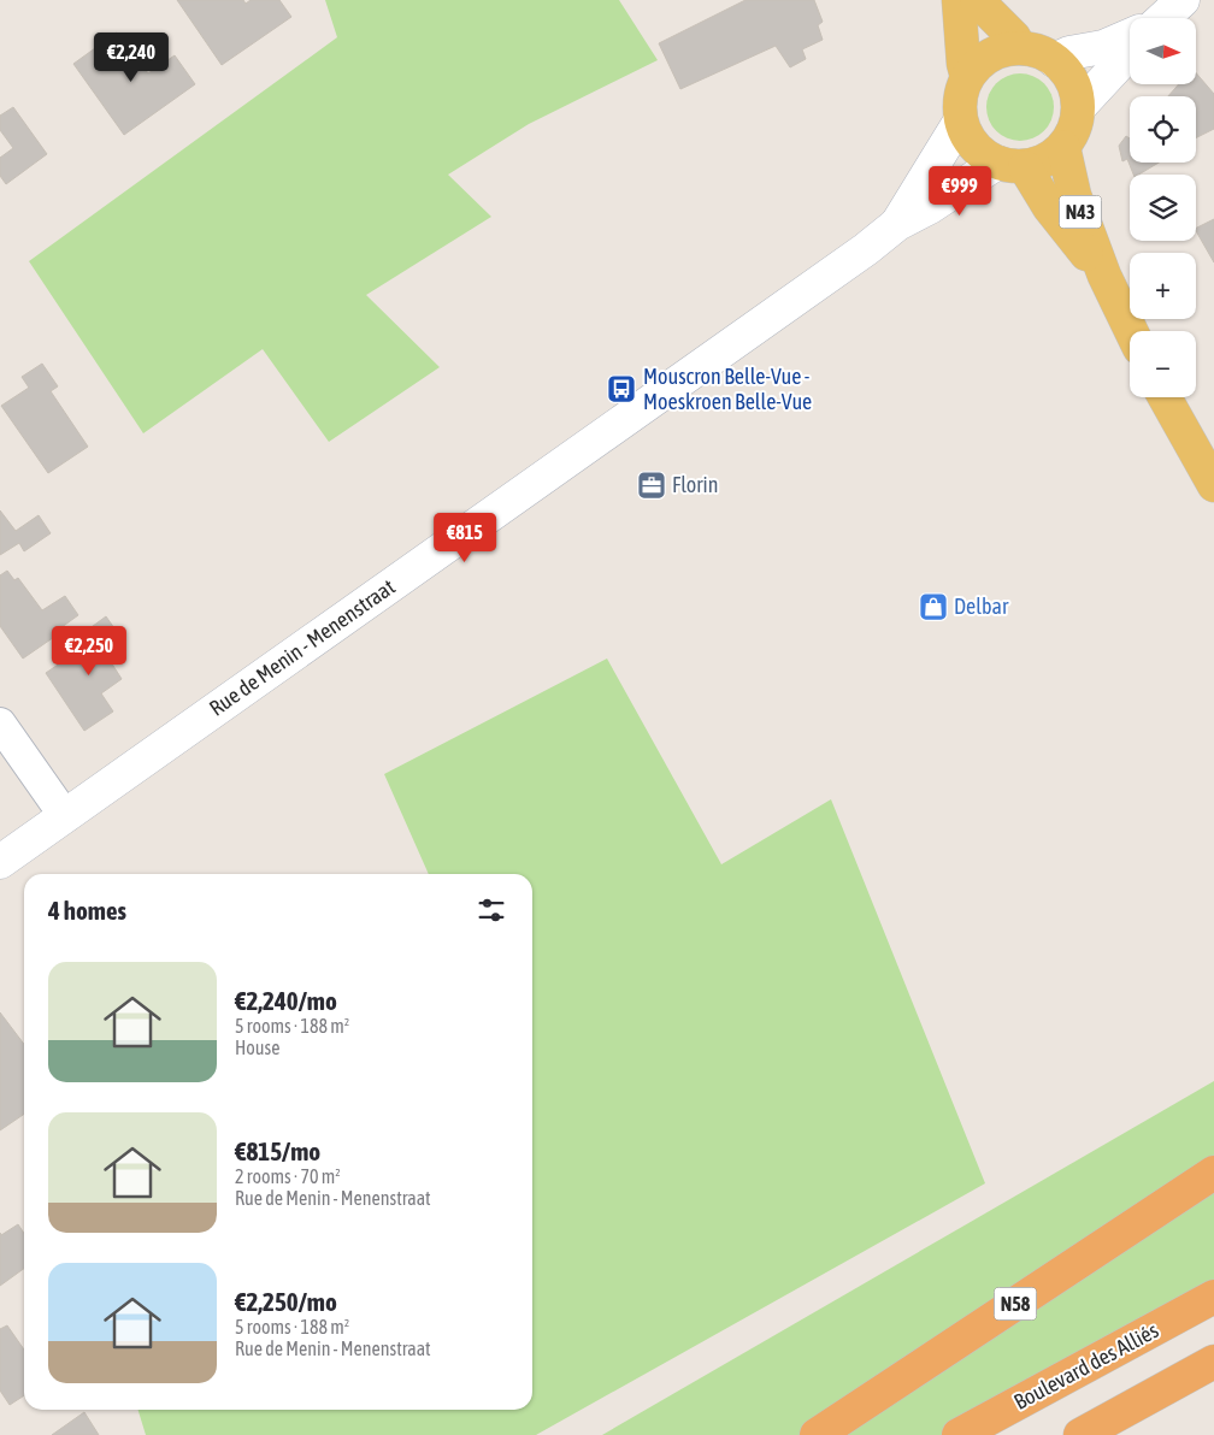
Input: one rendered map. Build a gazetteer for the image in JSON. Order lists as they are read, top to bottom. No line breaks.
{"streets":{"highway":["N58","Boulevard des Alliés"],"main road":["N43"],"street":["Rue de Menin - Menenstraat"]},"crossings":[["N43","Rue de Menin - Menenstraat"]],"places":{"bus stop":["Mouscron Belle-Vue - Moeskroen Belle-Vue"],"office":["Florin"],"shop":["Delbar"]},"north":"right","page":{"map_buttons":["+","−"],"price":["€2,240","€999","€815","€2,250"],"heading":"4 homes","list":[{"name":"€2,240/mo","note":"5 rooms · 188 m² · House"},{"name":"€815/mo","note":"2 rooms · 70 m² · Rue de Menin - Menenstraat"},{"name":"€2,250/mo","note":"5 rooms · 188 m² · Rue de Menin - Menenstraat"}]}}
